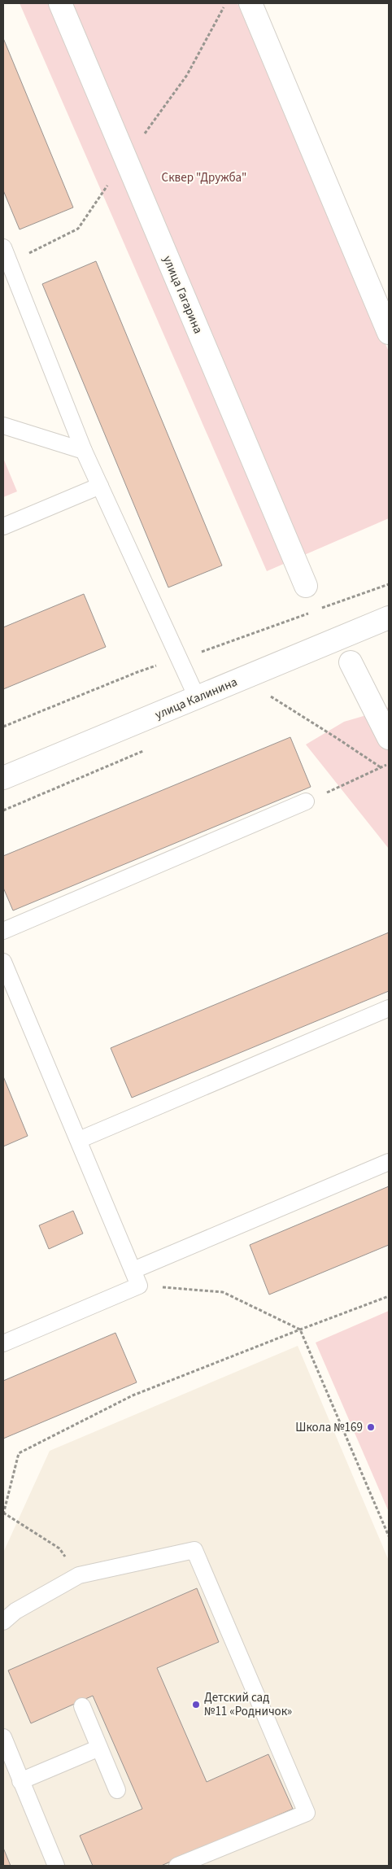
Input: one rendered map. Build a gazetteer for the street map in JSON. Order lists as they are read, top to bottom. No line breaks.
{"streets":{"street":["улица Гагарина","улица Калинина"]},"parks":["Сквер \"Дружба\""],"places":["Школа №169","Детский сад №11 «Родничок»"]}
